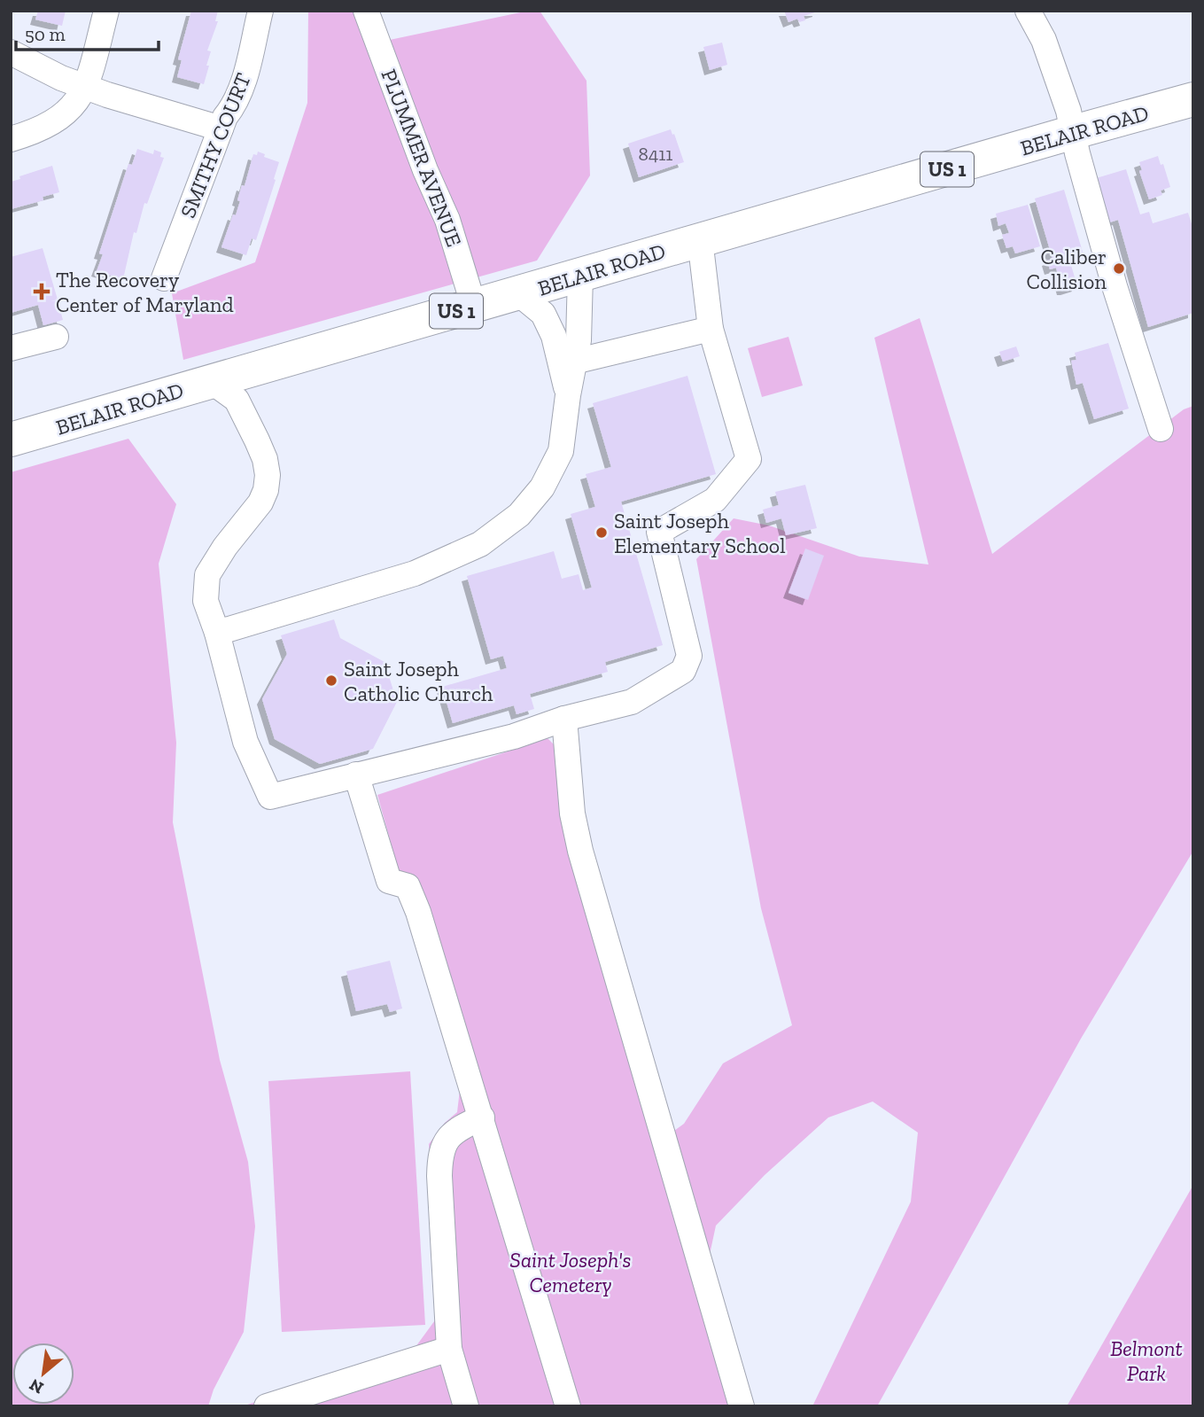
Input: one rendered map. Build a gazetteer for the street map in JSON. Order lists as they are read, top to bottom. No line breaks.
{"streets":{"highway":["BELAIR ROAD","US 1"],"street":["SMITHY COURT","PLUMMER AVENUE"]},"crossings":[["BELAIR ROAD","PLUMMER AVENUE"]],"parks":["Saint Joseph's Cemetery","Belmont Park"],"places":{"other":["Caliber Collision","Saint Joseph Elementary School","Saint Joseph Catholic Church"],"health":["The Recovery Center of Maryland"]},"house_numbers":["8411"],"scale_bar":"50 m","north":"bottom left"}
